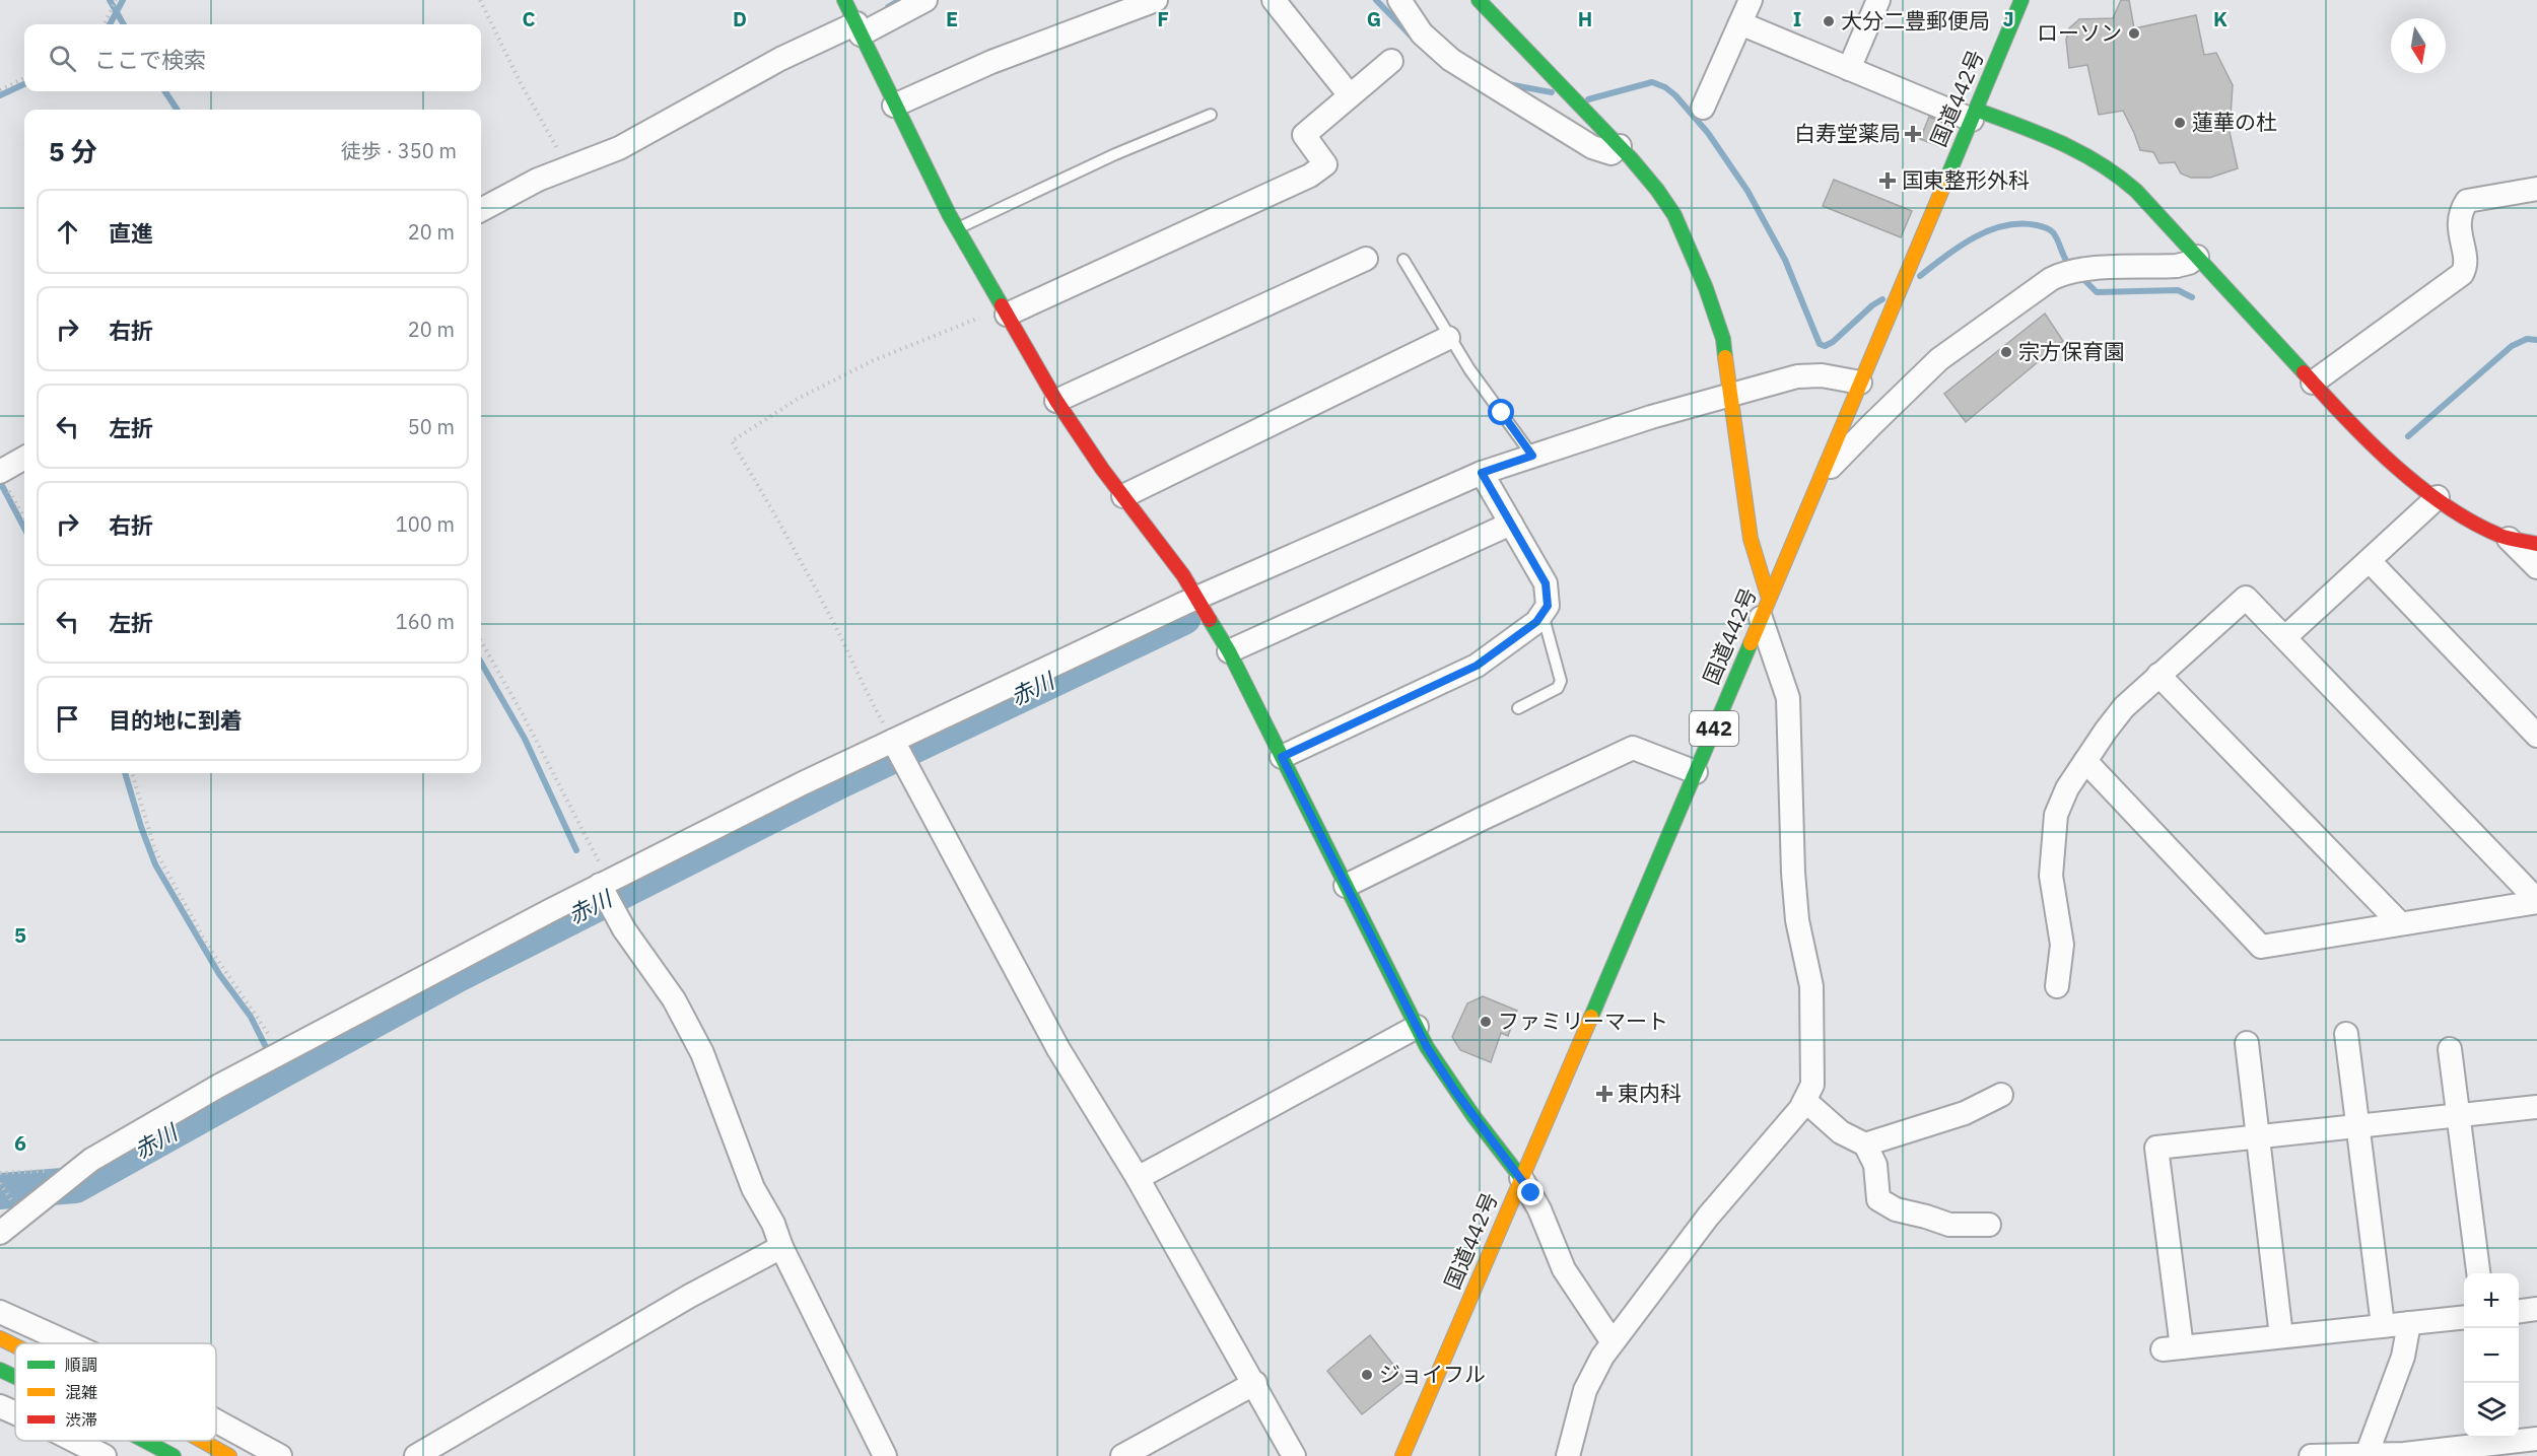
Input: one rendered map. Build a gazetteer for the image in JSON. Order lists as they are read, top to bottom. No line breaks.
{"streets":{"main road":["国道442号","442"]},"water":["赤川"],"places":{"other":["大分二豊郵便局","ローソン","蓮華の杜","宗方保育園","ファミリーマート","ジョイフル"],"health":["白寿堂薬局","国東整形外科","東内科"]},"legend":["順調","混雑","渋滞"],"north":"bottom","page":{"search":"ここで検索","heading":["5 分","徒歩 · 350 m"],"list":[["直進","20 m"],["右折","20 m"],["左折","50 m"],["右折","100 m"],["左折","160 m"],"目的地に到着"],"map_buttons":["+","−"]},"grid":{"columns":["C","D","E","F","G","H","I","J","K"],"rows":["5","6"]}}
